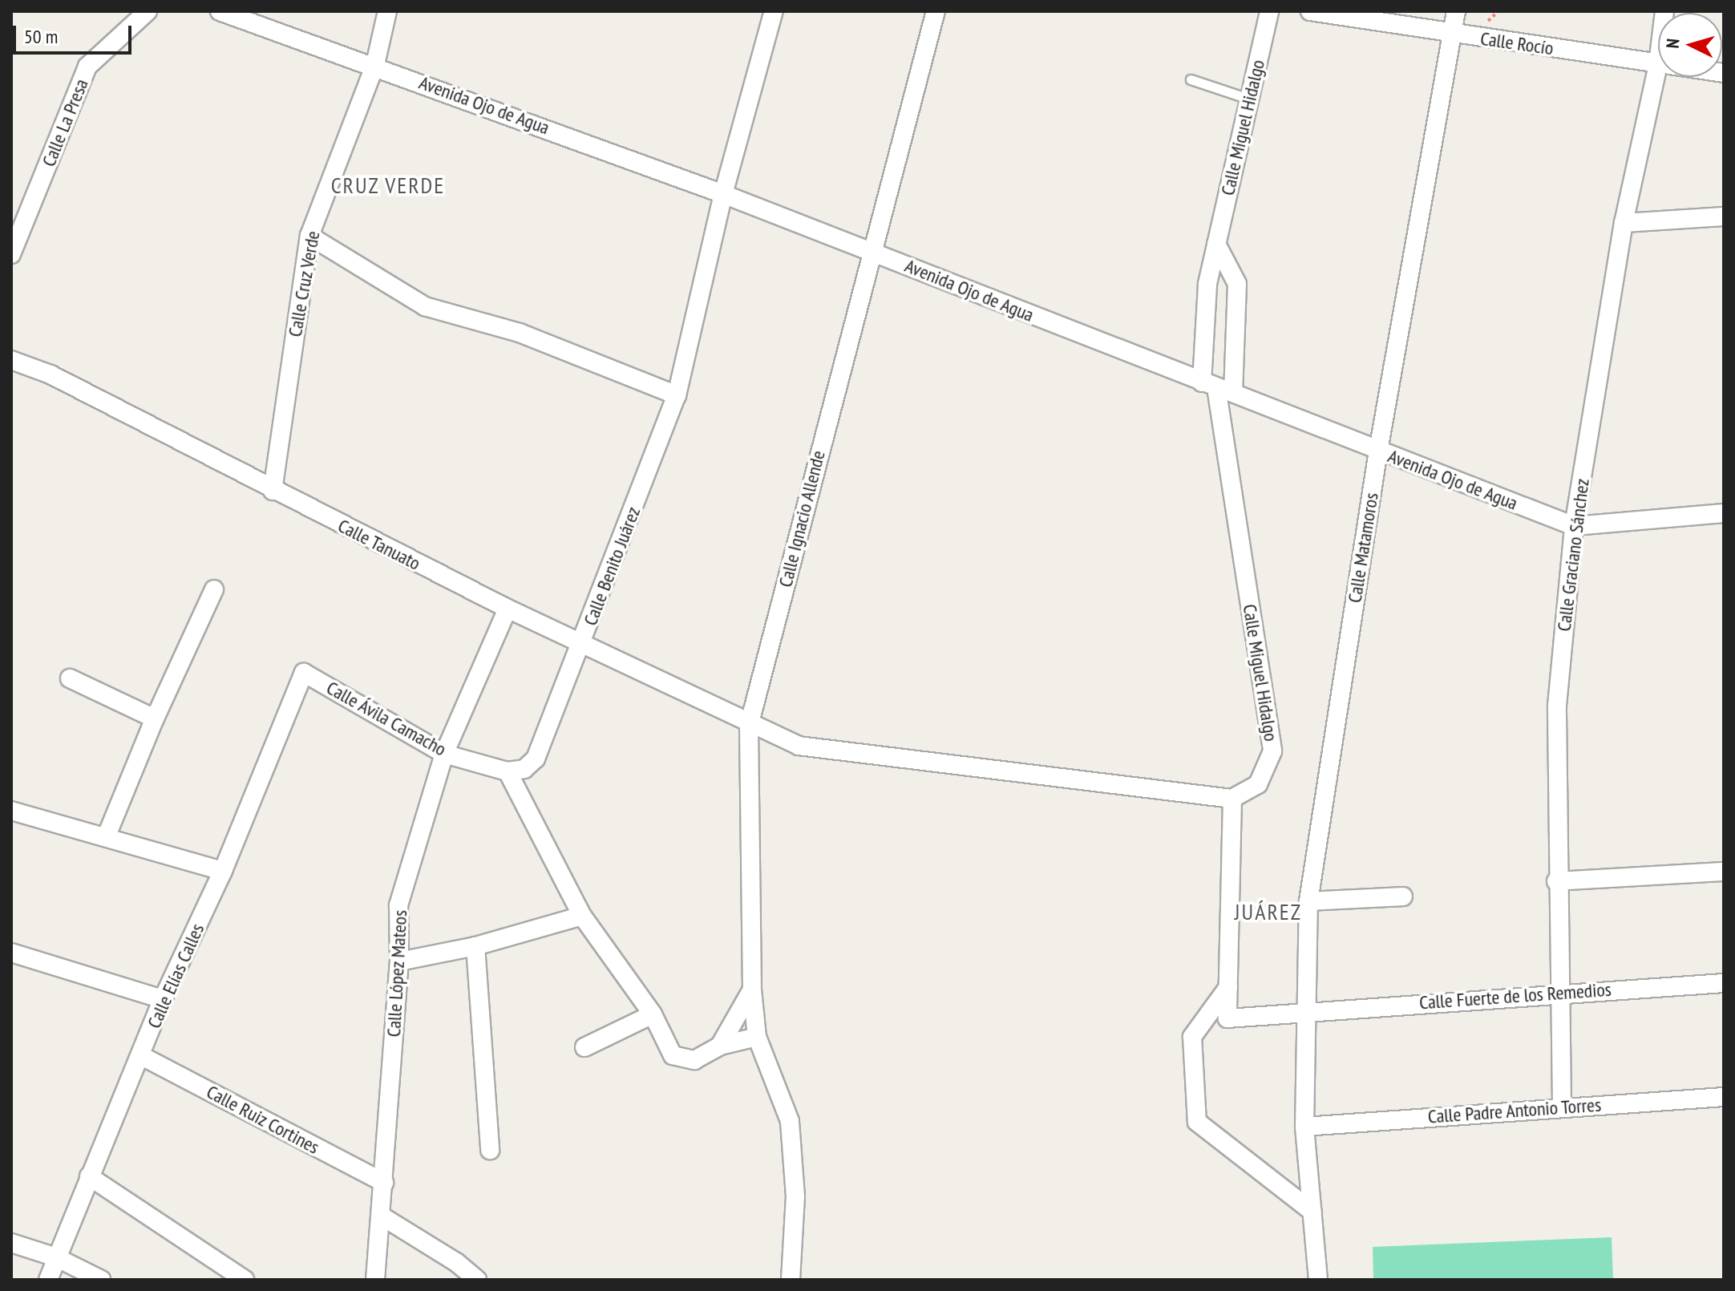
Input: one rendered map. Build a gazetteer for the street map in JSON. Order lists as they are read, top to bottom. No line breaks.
{"streets":{"street":["Calle Rocío","Avenida Ojo de Agua","Calle La Presa","Calle Miguel Hidalgo","Calle Cruz Verde","Calle Ignacio Allende","Calle Tanuato","Calle Matamoros","Calle Graciano Sánchez","Calle Benito Juárez","Calle Ávila Camacho","Calle López Mateos","Calle Elías Calles","Calle Fuerte de los Remedios","Calle Padre Antonio Torres","Calle Ruiz Cortines"]},"crossings":[["Calle Rocío","Calle Matamoros"],["Calle Rocío","Calle Graciano Sánchez"],["Avenida Ojo de Agua","Calle Miguel Hidalgo"],["Avenida Ojo de Agua","Calle Cruz Verde"],["Avenida Ojo de Agua","Calle Ignacio Allende"],["Avenida Ojo de Agua","Calle Matamoros"],["Avenida Ojo de Agua","Calle Graciano Sánchez"],["Avenida Ojo de Agua","Calle Benito Juárez"],["Calle Miguel Hidalgo","Calle Tanuato"],["Calle Cruz Verde","Calle Tanuato"],["Calle Ignacio Allende","Calle Tanuato"],["Calle Tanuato","Calle Benito Juárez"],["Calle Tanuato","Calle López Mateos"],["Calle Matamoros","Calle Fuerte de los Remedios"],["Calle Graciano Sánchez","Calle Fuerte de los Remedios"],["Calle Graciano Sánchez","Calle Padre Antonio Torres"],["Calle Benito Juárez","Calle Ávila Camacho"],["Calle Ávila Camacho","Calle López Mateos"],["Calle Ávila Camacho","Calle Elías Calles"],["Calle López Mateos","Calle Ruiz Cortines"],["Calle Elías Calles","Calle Ruiz Cortines"]],"districts":["CRUZ VERDE","JUÁREZ"],"scale_bar":"50 m","north":"left"}
